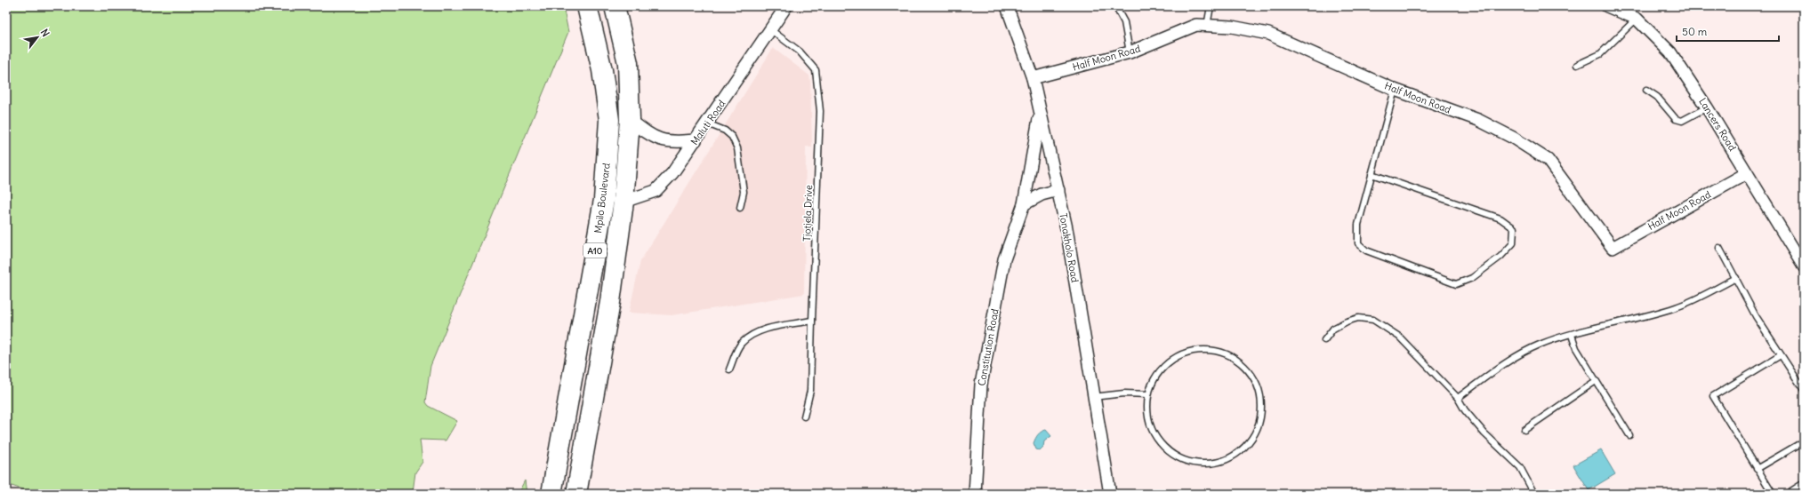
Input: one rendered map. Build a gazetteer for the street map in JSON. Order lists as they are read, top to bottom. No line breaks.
{"streets":{"highway":["Mpilo Boulevard","A10"],"street":["Half Moon Road","Maluti Road","Lancers Road","Tonakholo Road","Constitution Road"],"lane":["Tjotjela Drive"]},"crossings":[["Half Moon Road","Lancers Road"],["Half Moon Road","Tonakholo Road"],["Maluti Road","Mpilo Boulevard"],["Maluti Road","Tjotjela Drive"],["Tonakholo Road","Constitution Road"]],"scale_bar":"50 m","north":"top right"}
